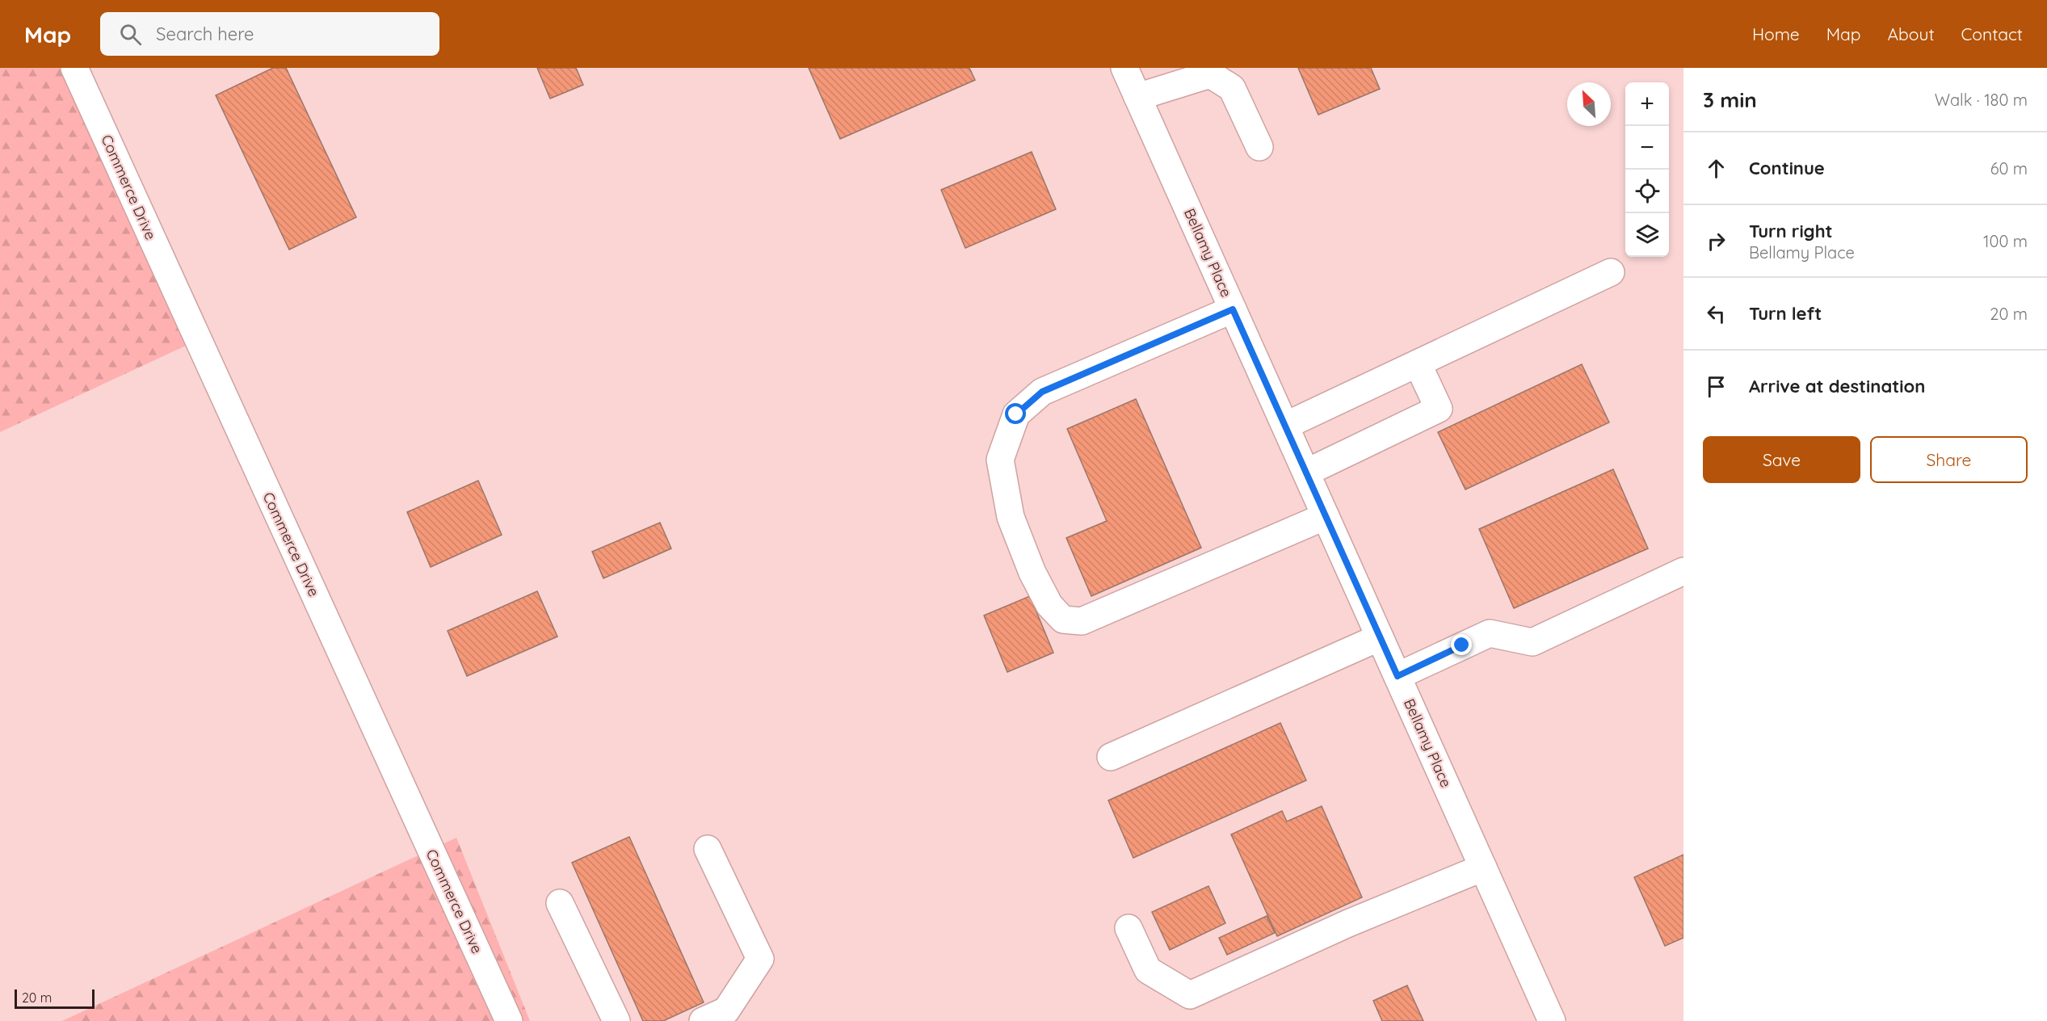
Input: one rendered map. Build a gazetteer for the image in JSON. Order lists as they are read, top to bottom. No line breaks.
{"streets":{"street":["Commerce Drive","Bellamy Place"]},"scale_bar":"20 m","north":"top left","page":{"header":"Map","search":"Search here","nav":["Home","Map","About","Contact"],"heading":["3 min","Walk · 180 m"],"map_buttons":["+","−"],"list":[["Continue","60 m"],["Turn right","Bellamy Place","100 m"],["Turn left","20 m"],"Arrive at destination"],"buttons":["Save","Share"],"scale":"20 m"}}
